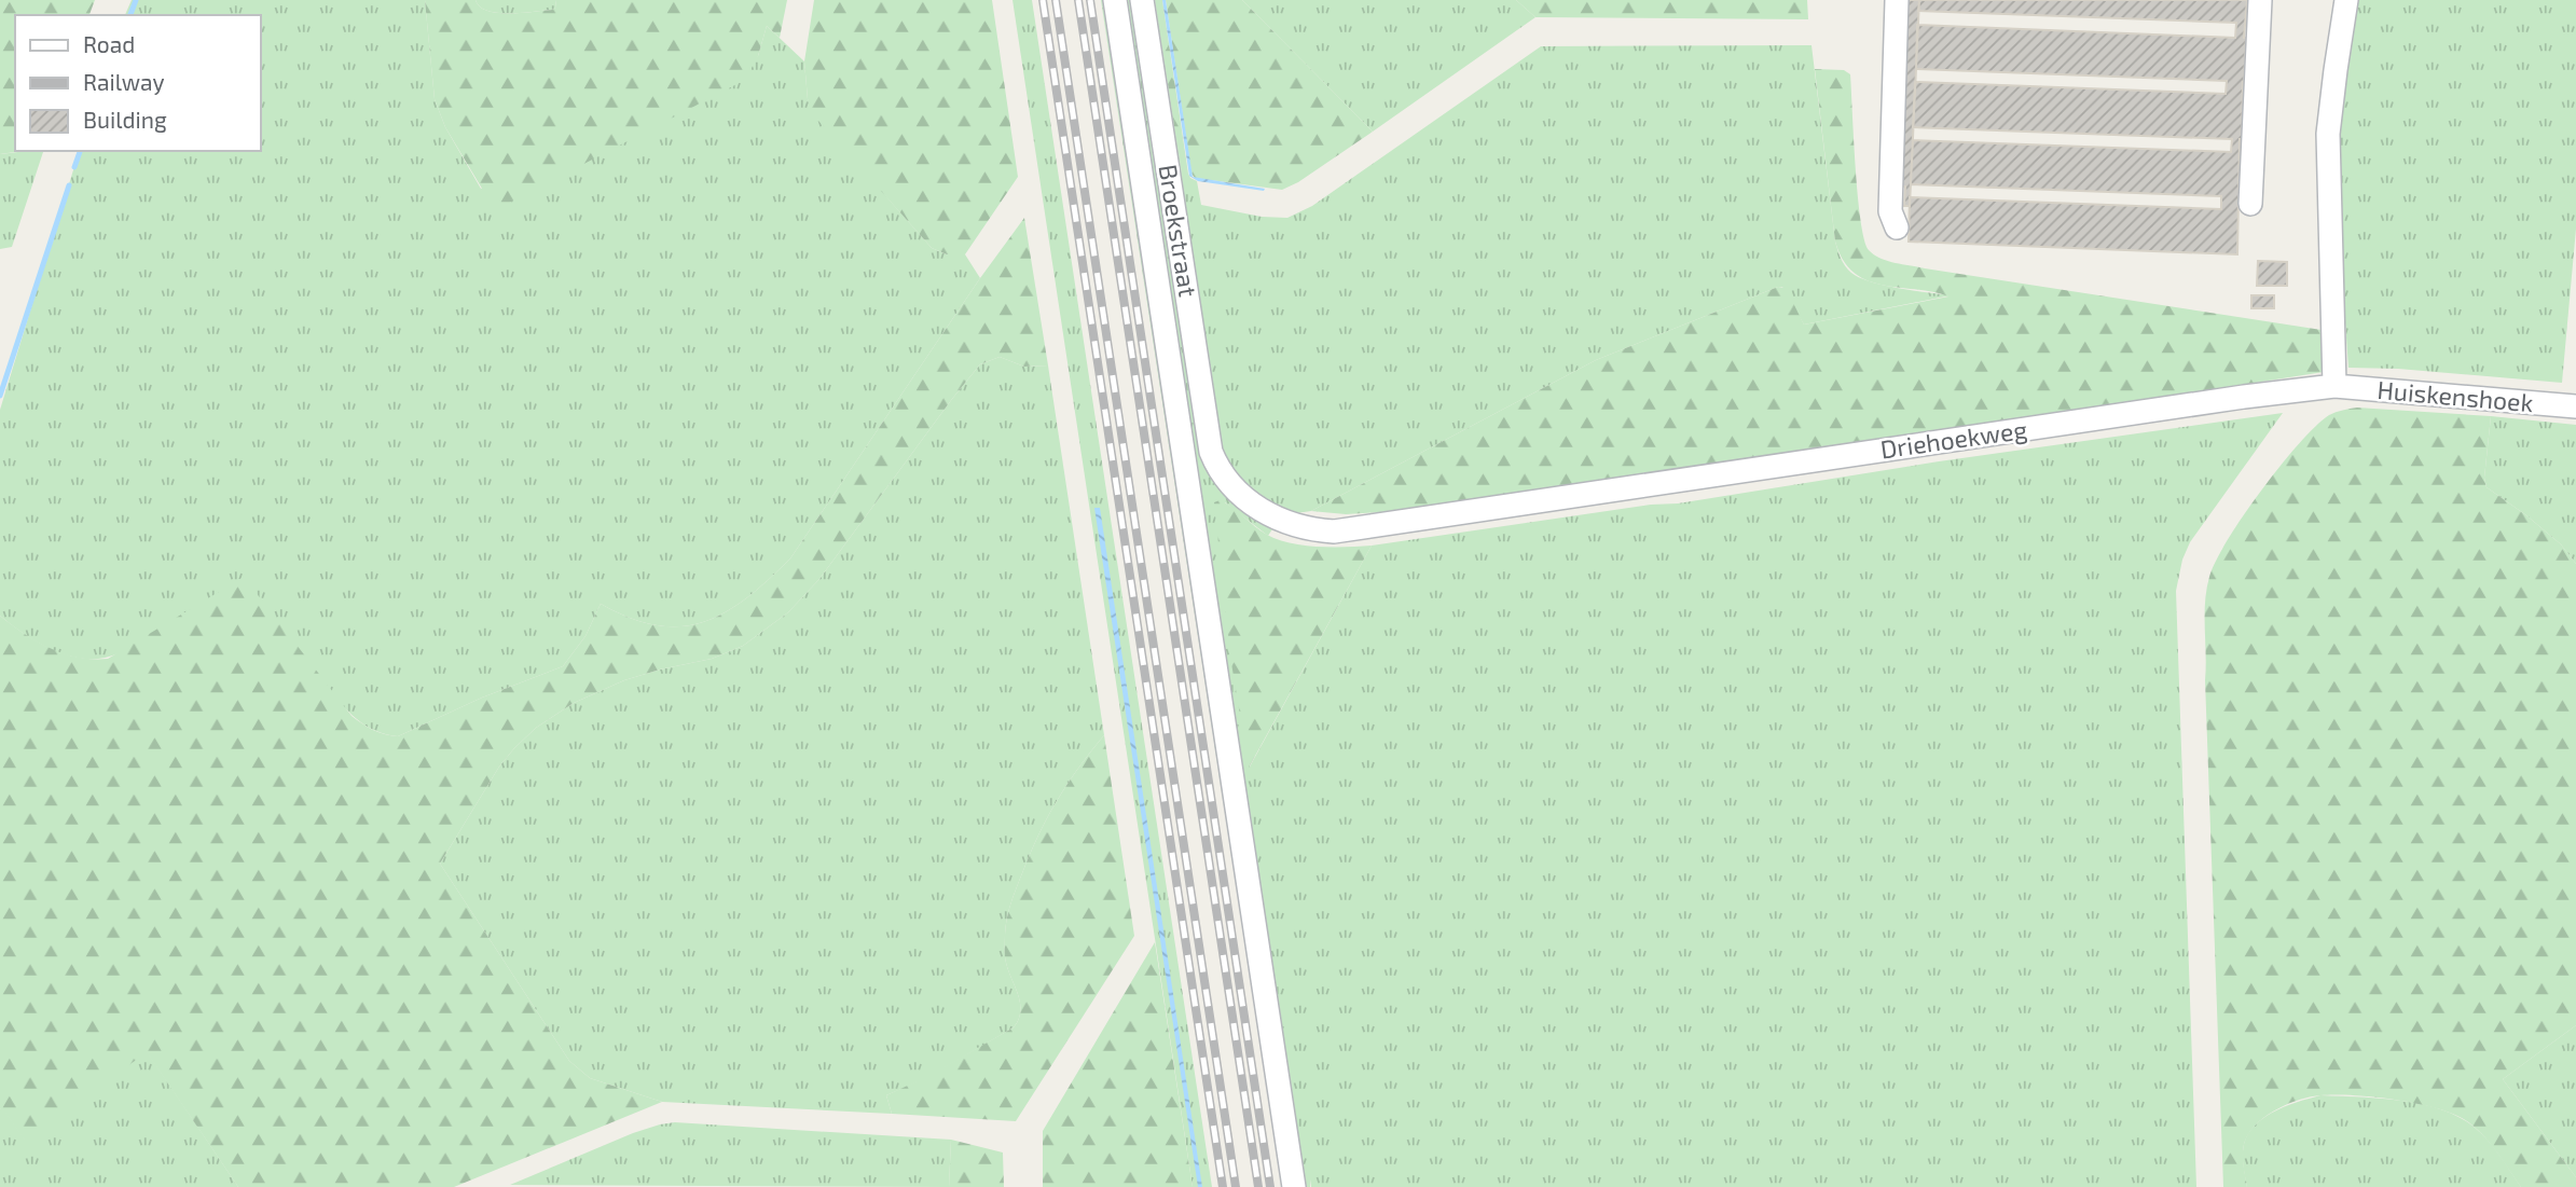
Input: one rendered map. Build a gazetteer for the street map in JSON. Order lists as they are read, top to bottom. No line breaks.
{"streets":{"street":["Broekstraat","Huiskenshoek","Driehoekweg"]},"crossings":[["Broekstraat","Driehoekweg"],["Huiskenshoek","Driehoekweg"]],"legend":["Road","Railway","Building"]}
